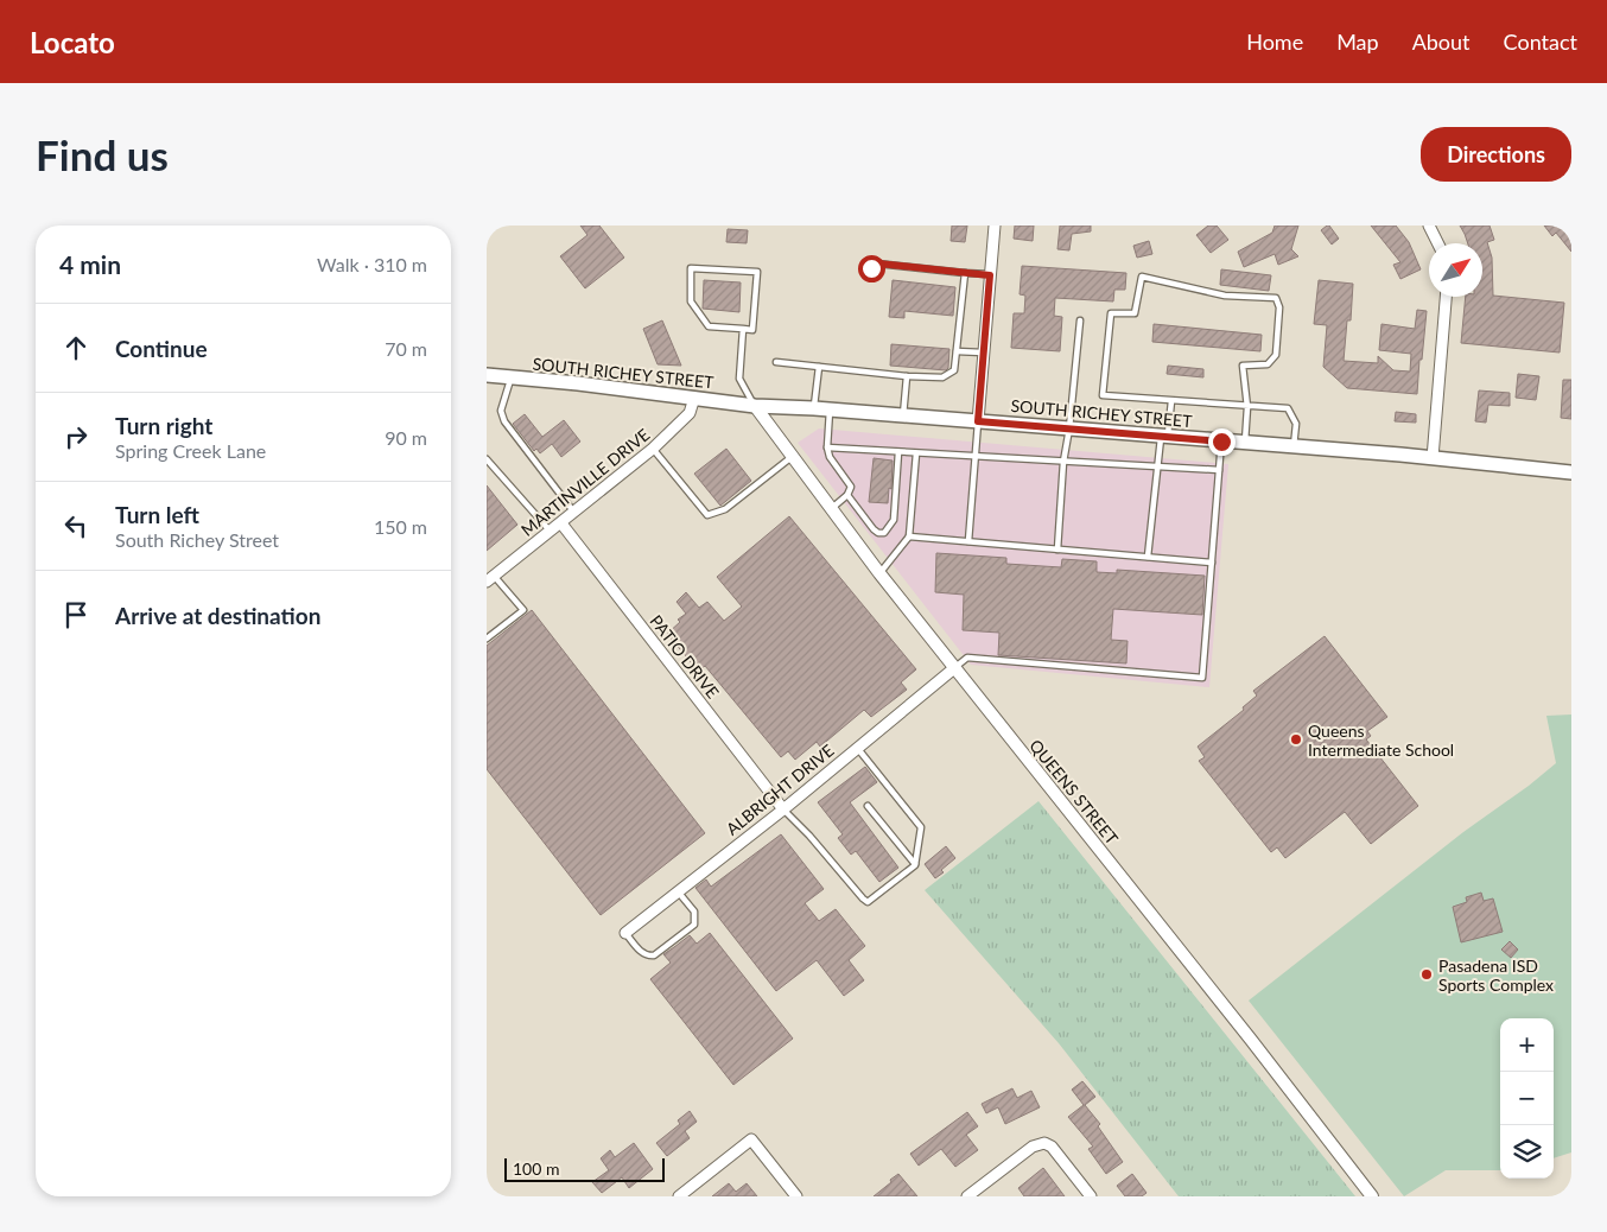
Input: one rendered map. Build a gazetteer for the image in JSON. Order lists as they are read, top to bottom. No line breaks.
{"streets":{"main road":["SOUTH RICHEY STREET"],"street":["MARTINVILLE DRIVE","PATIO DRIVE","ALBRIGHT DRIVE","QUEENS STREET"]},"crossings":[["SOUTH RICHEY STREET","MARTINVILLE DRIVE"],["SOUTH RICHEY STREET","QUEENS STREET"],["MARTINVILLE DRIVE","PATIO DRIVE"],["PATIO DRIVE","ALBRIGHT DRIVE"],["ALBRIGHT DRIVE","QUEENS STREET"]],"places":["Queens Intermediate School","Pasadena ISD Sports Complex"],"scale_bar":"100 m","north":"top right","page":{"header":"Locato","nav":["Home","Map","About","Contact"],"buttons":"Directions","title":"Find us","heading":["4 min","Walk · 310 m"],"list":[["Continue","70 m"],["Turn right","Spring Creek Lane","90 m"],["Turn left","South Richey Street","150 m"],"Arrive at destination"],"map_buttons":["+","−"],"scale":"100 m"}}
